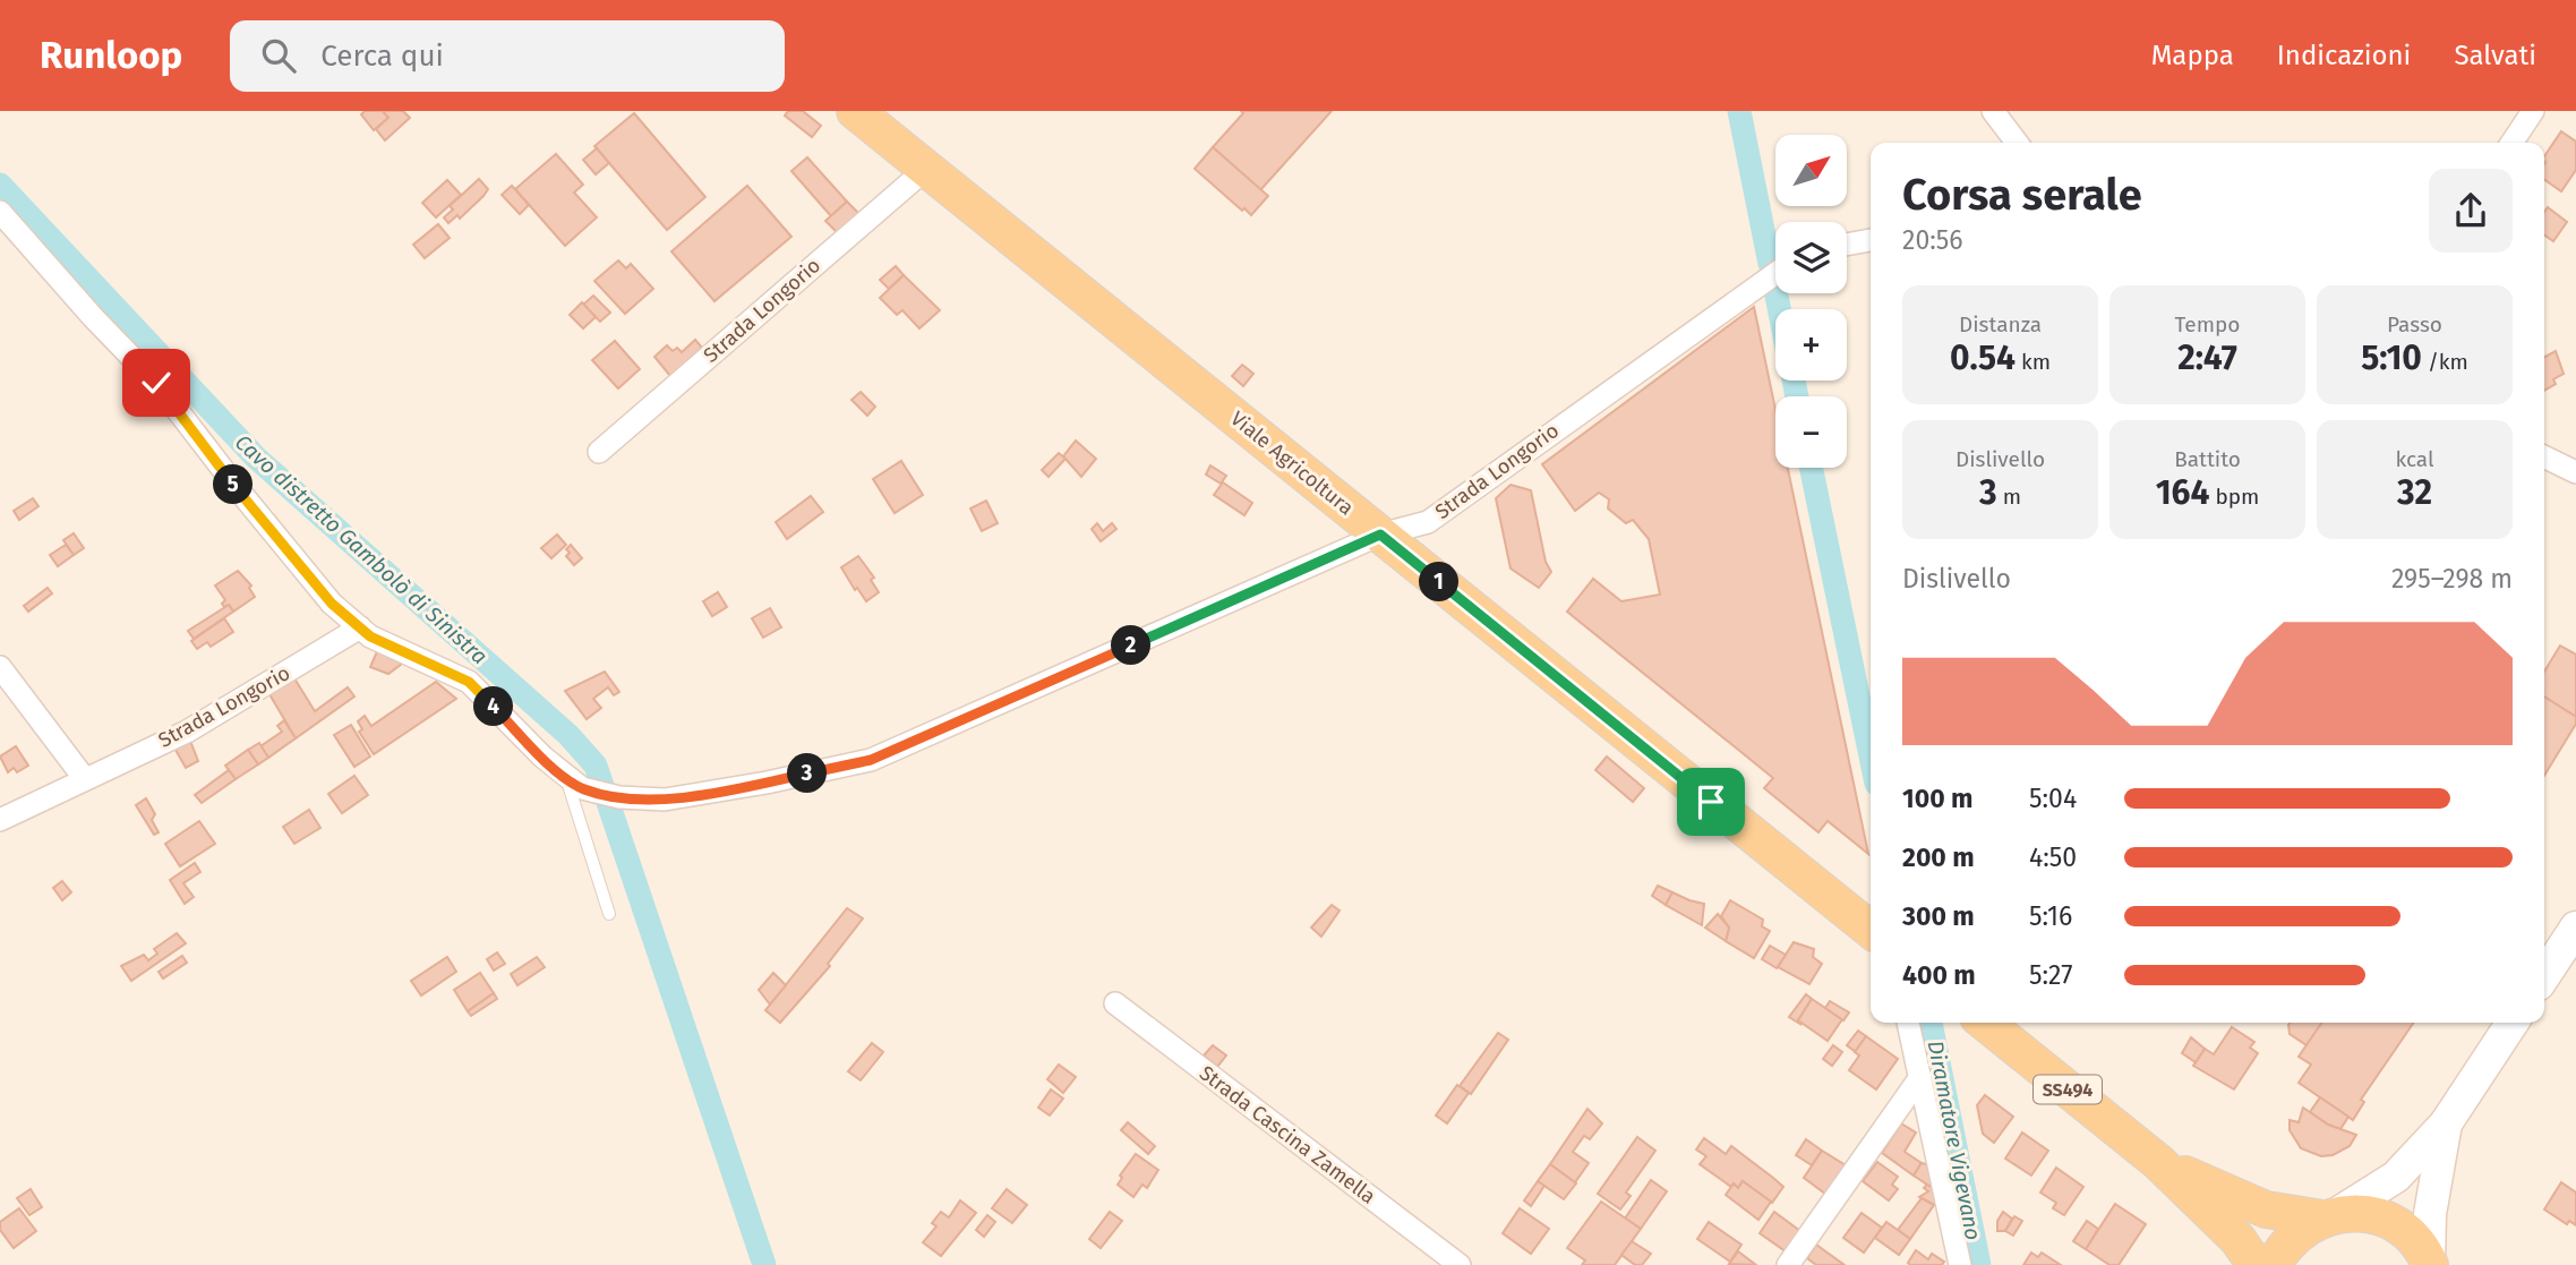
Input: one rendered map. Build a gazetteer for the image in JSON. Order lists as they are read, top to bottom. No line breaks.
{"streets":{"main road":["Viale Agricoltura","SS494"],"street":["Strada Longorio","Strada Cascina Zamella"]},"crossings":[["Strada Longorio","Viale Agricoltura"]],"water":["Cavo distretto Gambolò di Sinistra","Diramatore Vigevano"],"north":"top right","page":{"header":"Runloop","search":"Cerca qui","nav":["Mappa","Indicazioni","Salvati"],"map_buttons":["+","−"],"heading":["Corsa serale","20:56"],"stats":[["Distanza","0.54 km"],["Tempo","2:47"],["Passo","5:10 /km"],["Dislivello","3 m"],["Battito","164 bpm"],["kcal","32"]],"pins":["5","1","2","4","3"],"chart":["Dislivello","295–298 m"],"list":[{"name":"100 m","note":"5:04"},{"name":"200 m","note":"4:50"},{"name":"300 m","note":"5:16"},{"name":"400 m","note":"5:27"}]}}
